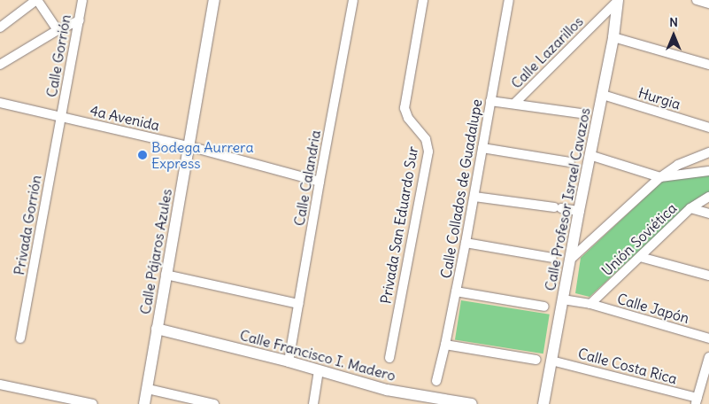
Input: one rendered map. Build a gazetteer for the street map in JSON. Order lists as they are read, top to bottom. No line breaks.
{"streets":{"street":["Calle Lazarillos","Calle Gorrión","Hurgia","4a Avenida","Calle Calandria","Calle Collados de Guadalupe","Calle Profesor Israel Cavazos","Privada Gorrión","Privada San Eduardo Sur","Unión Soviética","Calle Pájaros Azules","Calle Japón","Calle Francisco I. Madero","Calle Costa Rica"]},"crossings":[["Calle Lazarillos","Calle Profesor Israel Cavazos"],["Calle Gorrión","4a Avenida"],["Calle Gorrión","Privada Gorrión"],["Hurgia","Calle Profesor Israel Cavazos"],["4a Avenida","Calle Calandria"],["4a Avenida","Privada Gorrión"],["4a Avenida","Calle Pájaros Azules"],["Calle Calandria","Calle Francisco I. Madero"],["Calle Profesor Israel Cavazos","Calle Japón"],["Calle Profesor Israel Cavazos","Calle Costa Rica"],["Unión Soviética","Calle Japón"],["Calle Pájaros Azules","Calle Francisco I. Madero"]],"places":["Bodega Aurrera Express"],"north":"top"}
